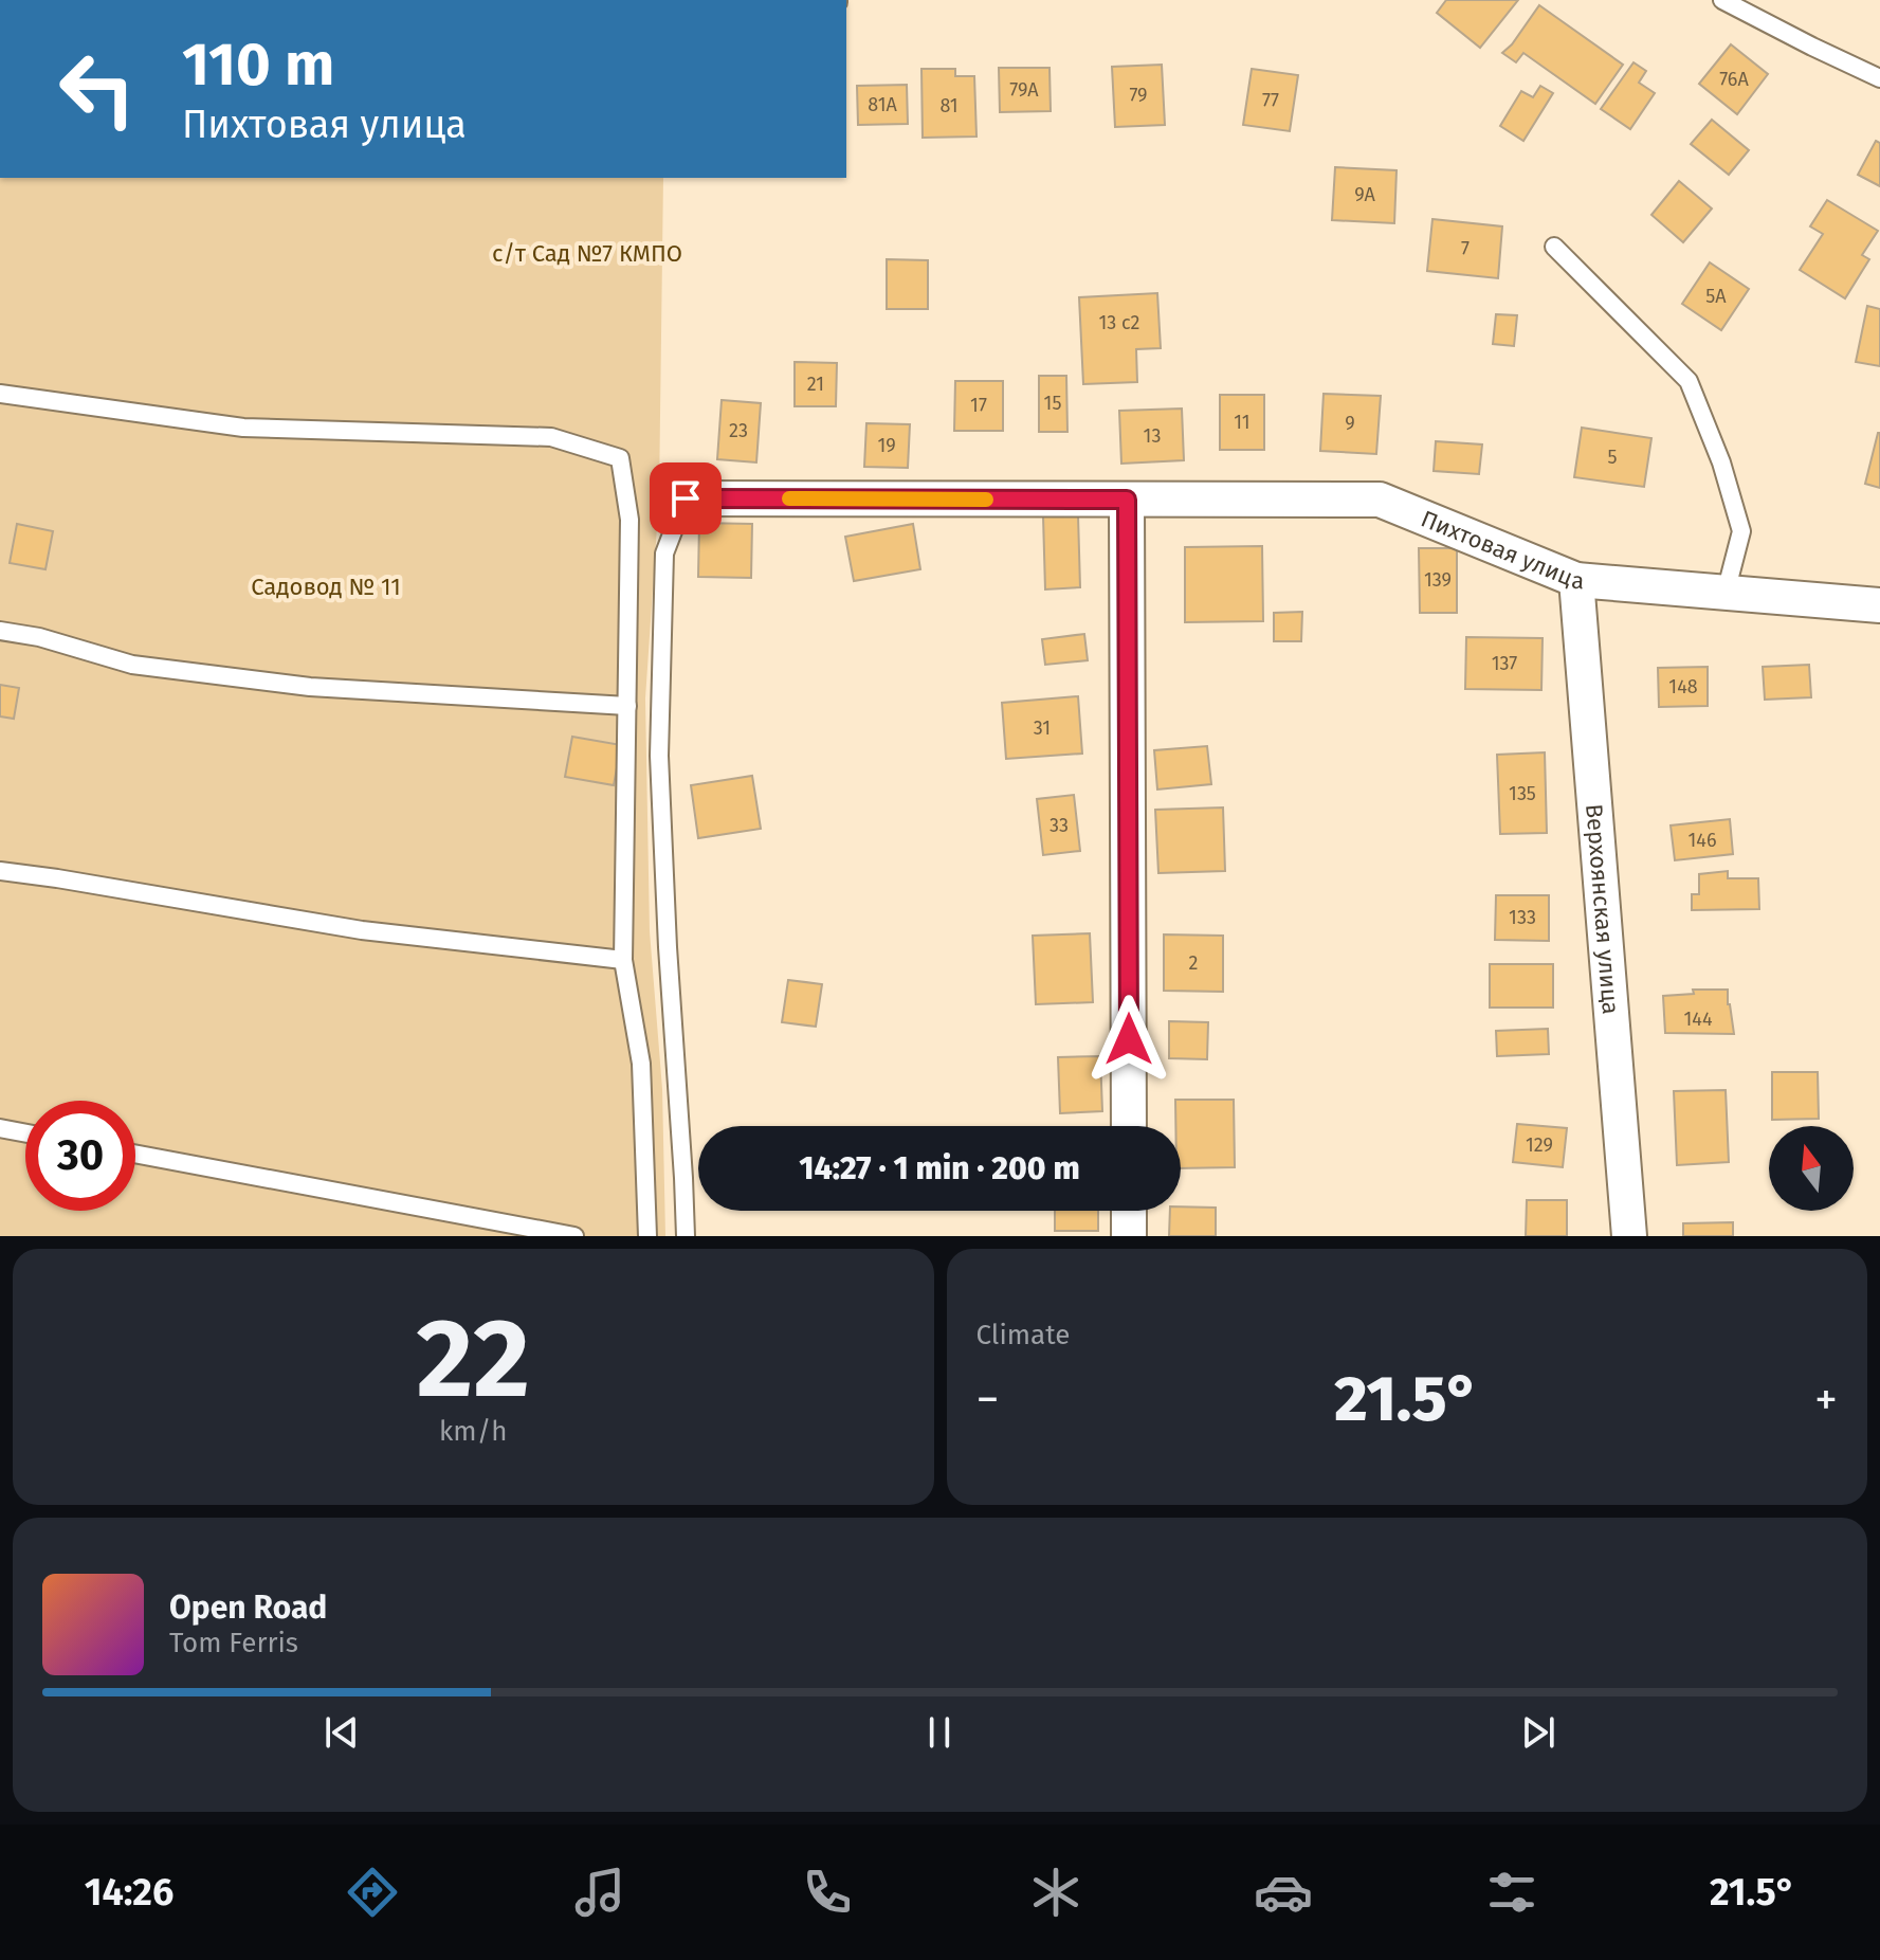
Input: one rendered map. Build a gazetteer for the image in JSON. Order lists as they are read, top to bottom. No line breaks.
{"streets":{"street":["Пихтовая улица","Верхоянская улица"]},"crossings":[["Пихтовая улица","Верхоянская улица"]],"parks":["с/т Сад №7 КМПО","Садовод № 11"],"house_numbers":["76А","79А","79","77","81А","81","9А","7","5А","13 с2","21","15","17","11","9","23","13","19","5","139","137","148","31","135","33","146","133","2","144","129"],"north":"top","page":{"turn":["110 m","Пихтовая улица"],"limit":"30","trip":"14:27 · 1 min · 200 m","tile":[["22","km/h"],"Climate"],"heat":["−","21.5°","+"],"song":["Open Road","Tom Ferris"],"tabs":["14:26","21.5°"]}}
